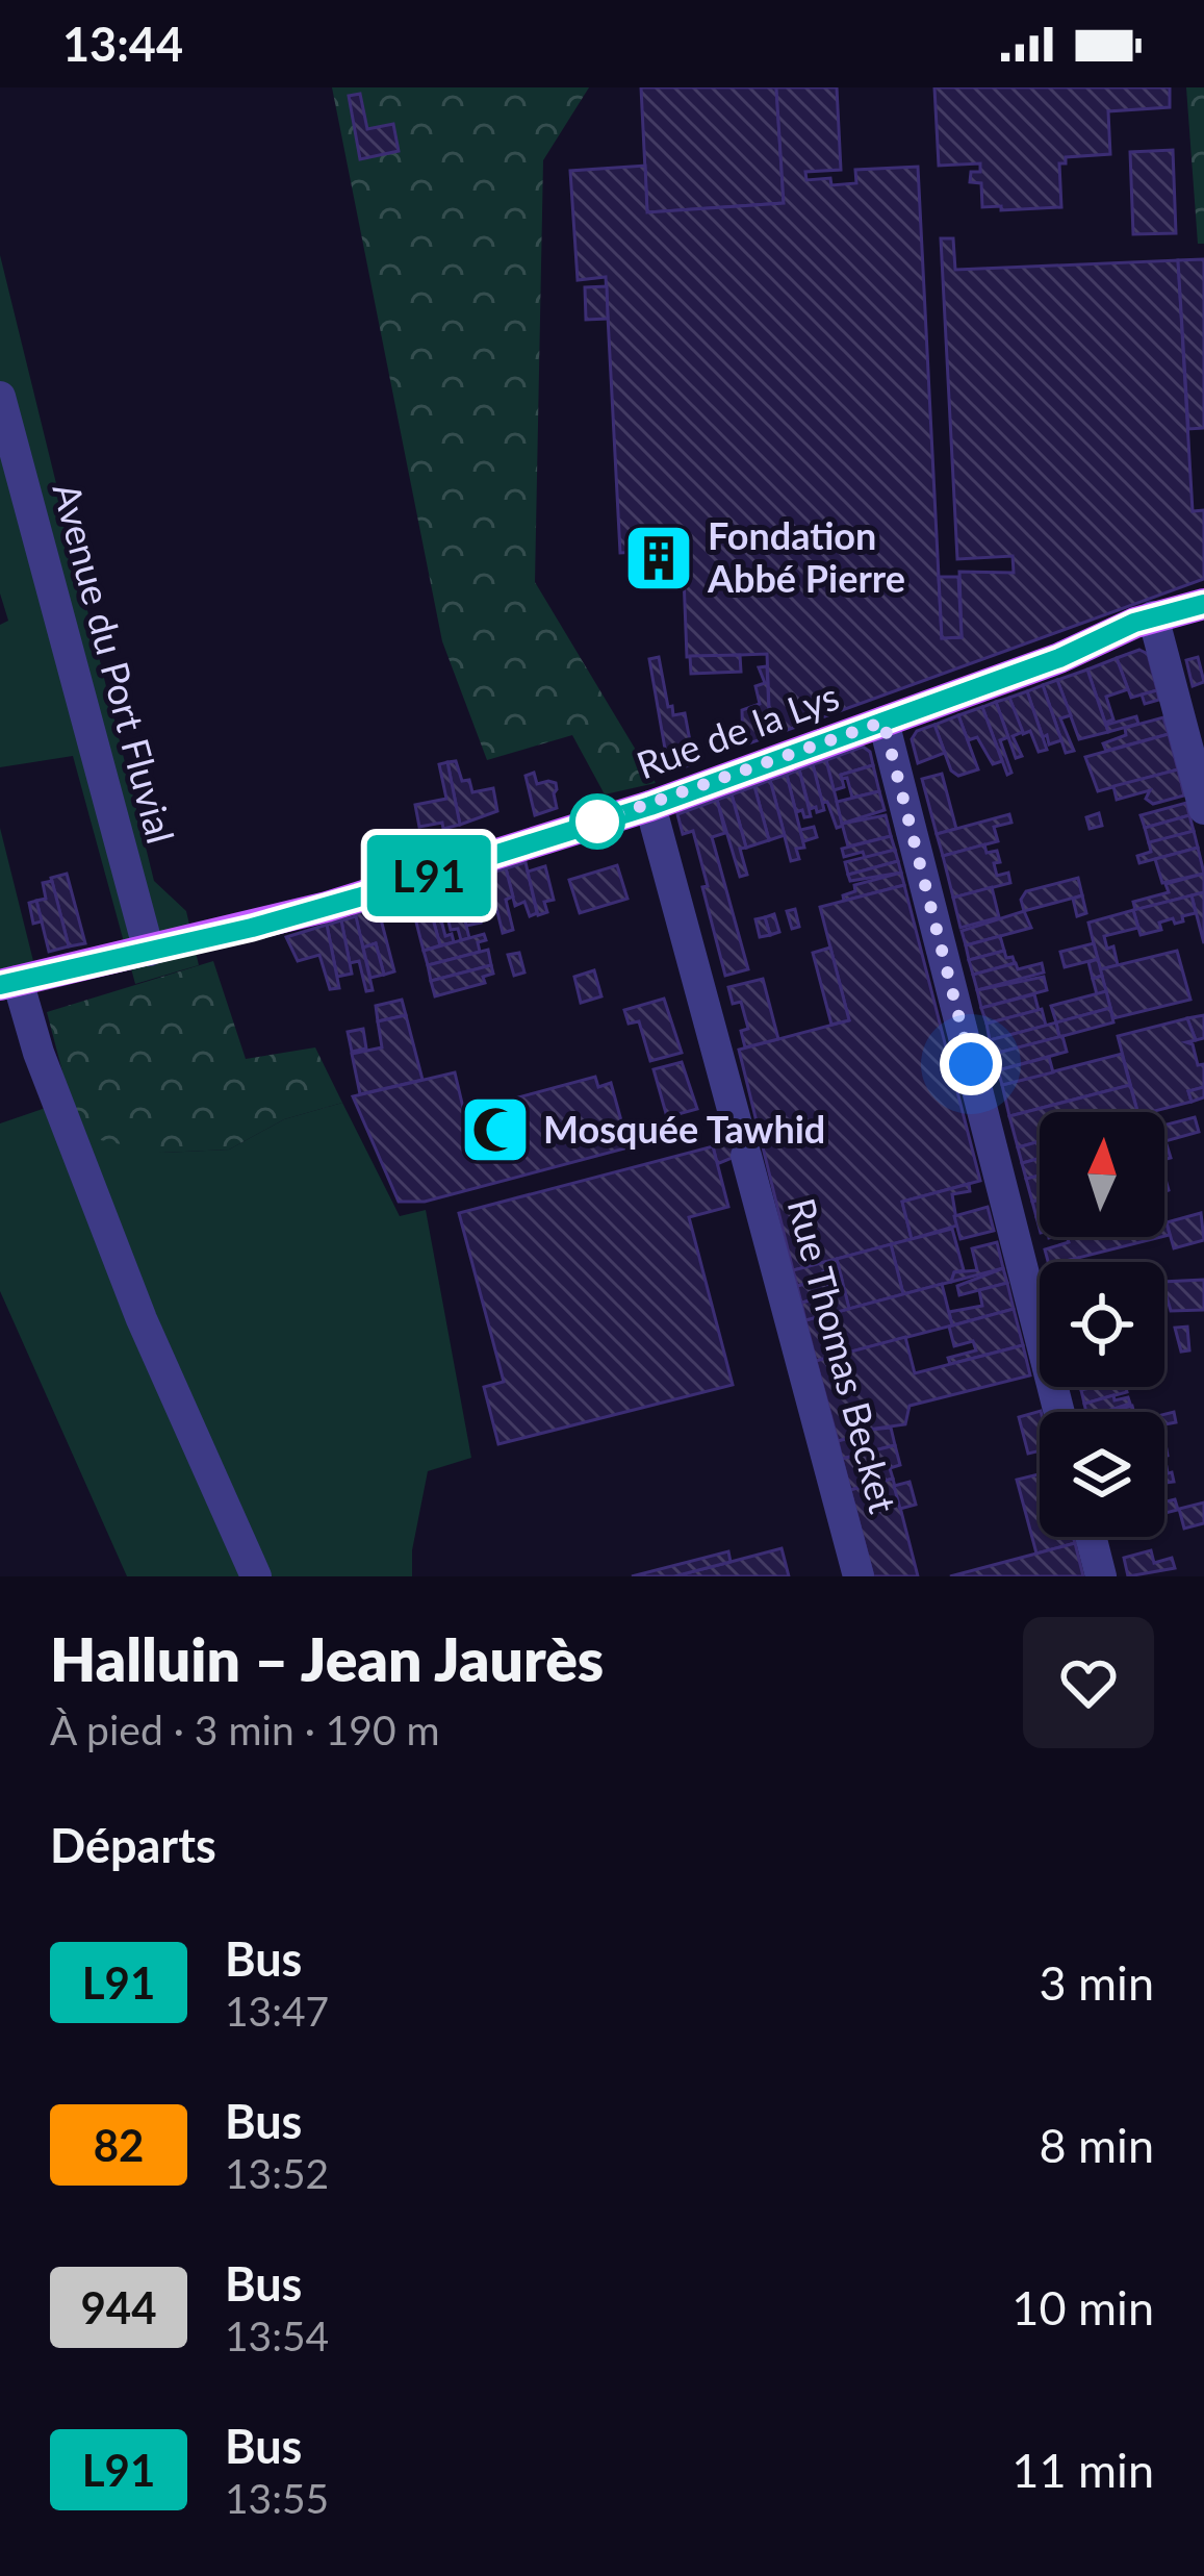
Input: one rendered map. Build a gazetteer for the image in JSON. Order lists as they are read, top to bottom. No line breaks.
{"streets":{"main road":["Rue de la Lys"],"street":["Avenue du Port Fluvial","Rue Thomas Becket"]},"crossings":[["Avenue du Port Fluvial","Rue de la Lys"],["Rue de la Lys","Rue Thomas Becket"]],"places":{"building":["Fondation Abbé Pierre"],"mosque":["Mosquée Tawhid"]},"lines":["bus line L91"],"north":"top","page":{"status":"13:44","on_map":"L91","heading":[["Halluin – Jean Jaurès","À pied · 3 min · 190 m"],"Départs"],"list":[{"mark":"L91","name":"Bus","note":"13:47","value":"3 min"},{"mark":"82","name":"Bus","note":"13:52","value":"8 min"},{"mark":"944","name":"Bus","note":"13:54","value":"10 min"},{"mark":"L91","name":"Bus","note":"13:55","value":"11 min"}]}}
